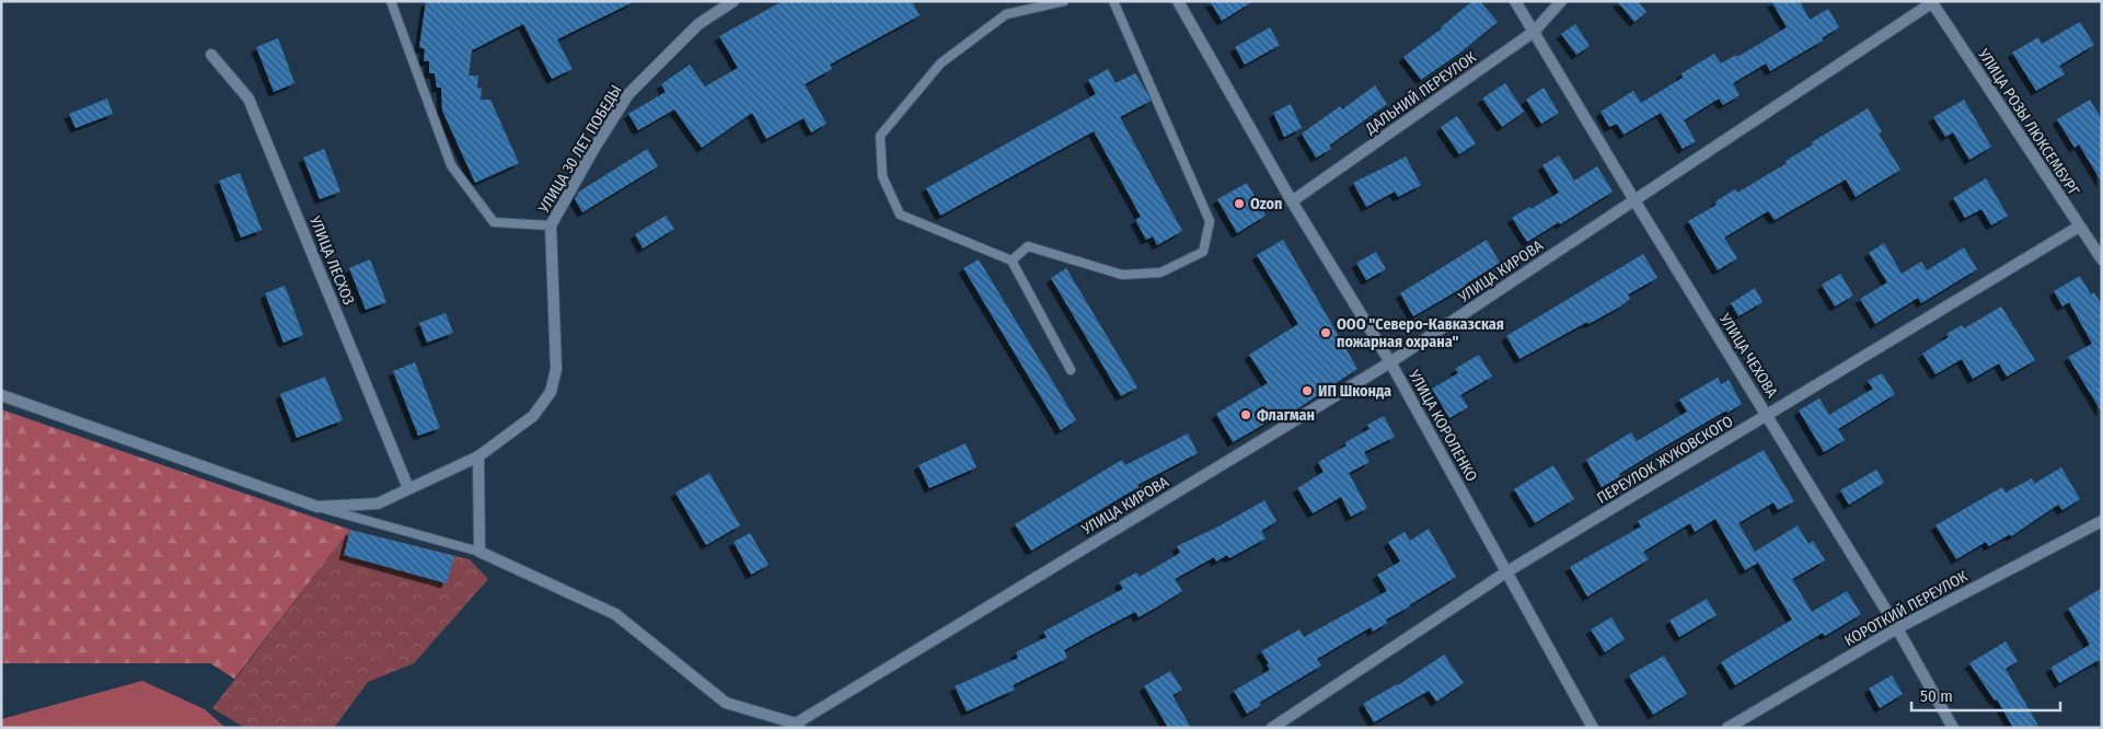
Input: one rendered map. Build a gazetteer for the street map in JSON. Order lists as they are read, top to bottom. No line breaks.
{"streets":{"street":["ДАЛЬНИЙ ПЕРЕУЛОК","УЛИЦА РОЗЫ ЛЮКСЕМБУРГ","УЛИЦА 30 ЛЕТ ПОБЕДЫ","УЛИЦА ЛЕСХОЗ","УЛИЦА КИРОВА","УЛИЦА ЧЕХОВА","УЛИЦА КОРОЛЕНКО","ПЕРЕУЛОК ЖУКОВСКОГО","КОРОТКИЙ ПЕРЕУЛОК"]},"crossings":[["ДАЛЬНИЙ ПЕРЕУЛОК","УЛИЦА ЧЕХОВА"],["ДАЛЬНИЙ ПЕРЕУЛОК","УЛИЦА КОРОЛЕНКО"],["УЛИЦА РОЗЫ ЛЮКСЕМБУРГ","УЛИЦА КИРОВА"],["УЛИЦА РОЗЫ ЛЮКСЕМБУРГ","ПЕРЕУЛОК ЖУКОВСКОГО"],["УЛИЦА 30 ЛЕТ ПОБЕДЫ","УЛИЦА ЛЕСХОЗ"],["УЛИЦА КИРОВА","УЛИЦА ЧЕХОВА"],["УЛИЦА КИРОВА","УЛИЦА КОРОЛЕНКО"],["УЛИЦА ЧЕХОВА","ПЕРЕУЛОК ЖУКОВСКОГО"],["УЛИЦА ЧЕХОВА","КОРОТКИЙ ПЕРЕУЛОК"],["УЛИЦА КОРОЛЕНКО","ПЕРЕУЛОК ЖУКОВСКОГО"]],"places":["Ozon","ООО \"Северо-Кавказская пожарная охрана\"","ИП Шконда","Флагман"],"scale_bar":"50 m"}
